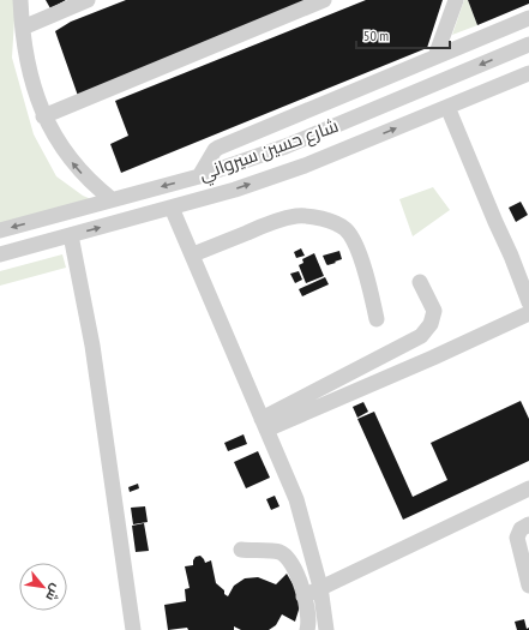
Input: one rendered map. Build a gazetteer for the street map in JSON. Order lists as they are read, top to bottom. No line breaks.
{"streets":{"street":["شارع حسين سيرواني"]},"scale_bar":"50 m","north":"bottom right"}
